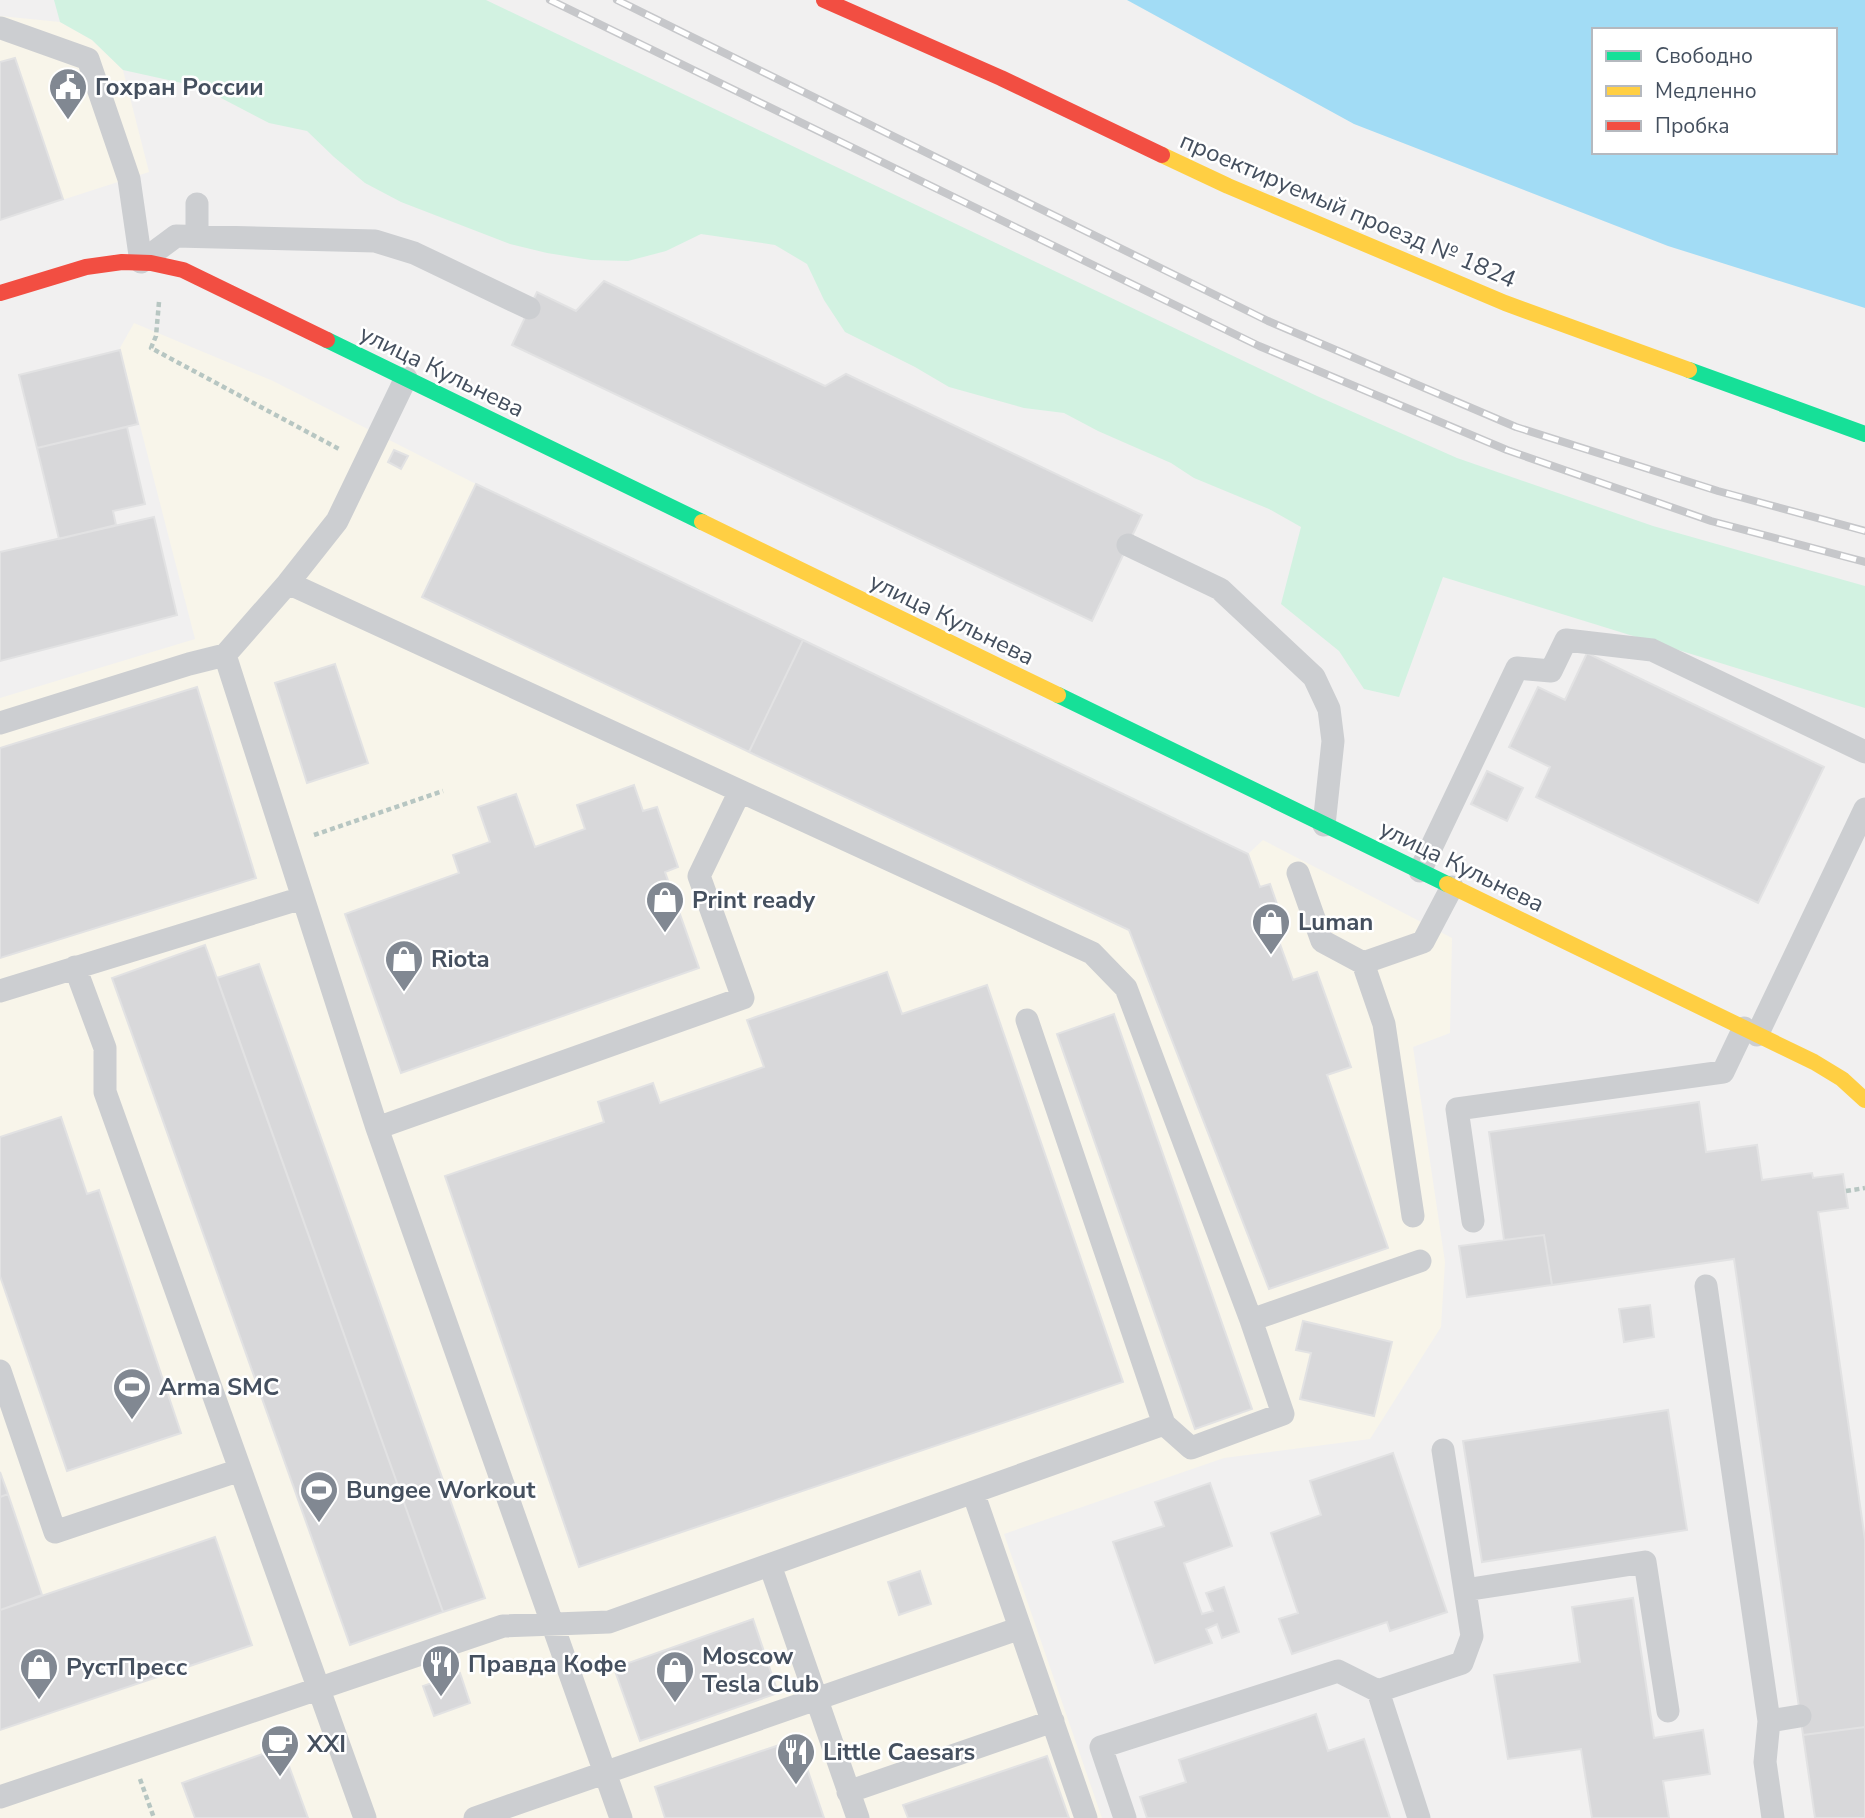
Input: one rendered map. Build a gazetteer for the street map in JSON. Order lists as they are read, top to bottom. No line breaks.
{"streets":{"street":["проектируемый проезд № 1824","улица Кульнева"]},"places":{"public building":["Гохран России"],"shop":["Print ready","Luman","Riota","РустПресс","Moscow Tesla Club"],"sports":["Arma SMC","Bungee Workout"],"restaurant":["Правда Кофе","Little Caesars"],"cafe":["XXI"]},"legend":["Свободно","Медленно","Пробка"]}
